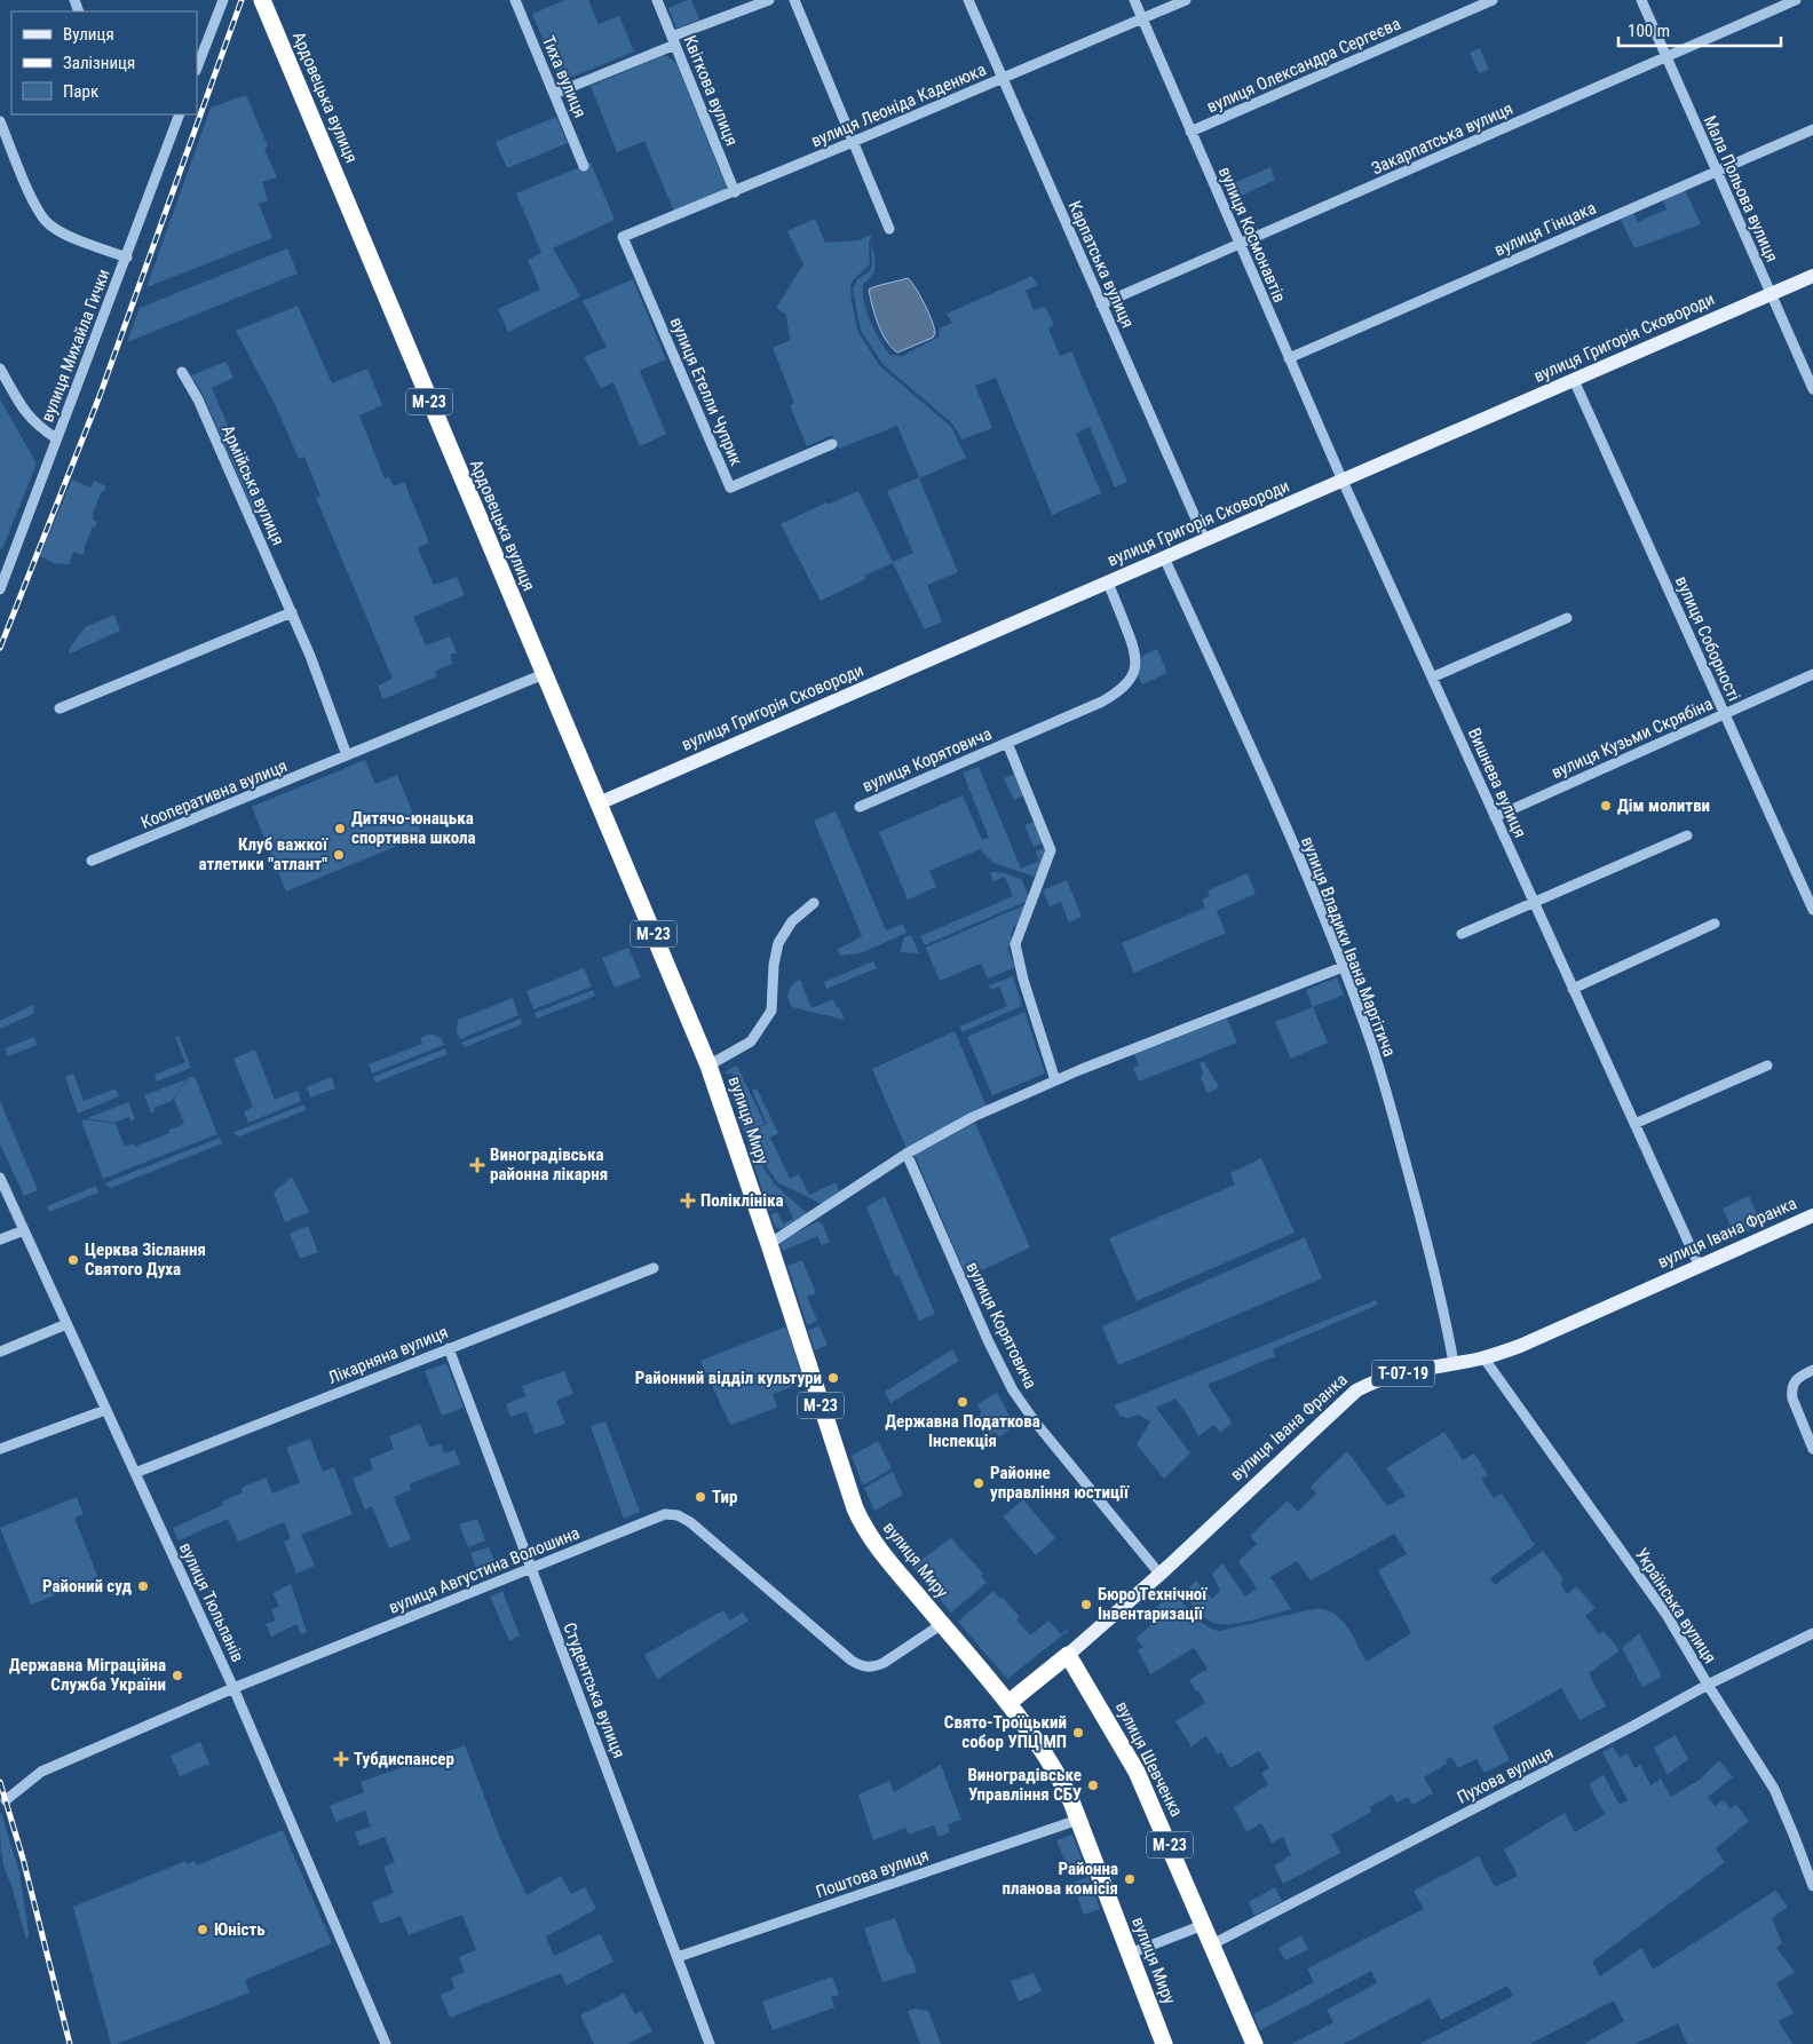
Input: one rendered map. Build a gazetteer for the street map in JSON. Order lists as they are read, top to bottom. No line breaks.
{"streets":{"highway":["Ардовецька вулиця","М-23","вулиця Миру","вулиця Івана Франка","вулиця Шевченка"],"main road":["вулиця Григорія Сковороди","Т-07-19"],"street":["вулиця Олександра Сергеєва","Тиха вулиця","Квіткова вулиця","вулиця Леоніда Каденюка","Закарпатська вулиця","Мала Польова вулиця","вулиця Гінцака","вулиця Космонавтів","Карпатська вулиця","вулиця Михайла Гички","вулиця Етелли Чуприк","Армійська вулиця","вулиця Соборності","вулиця Кузьми Скрябіна","вулиця Корятовича","Вишнева вулиця","Кооперативна вулиця","вулиця Владики Івана Маргітича","Лікарняна вулиця","вулиця Августина Волошина","вулиця Тюльпанів","Українська вулиця","Студентська вулиця","Пухова вулиця","Поштова вулиця"]},"crossings":[["вулиця Олександра Сергеєва","вулиця Космонавтів"],["Квіткова вулиця","вулиця Леоніда Каденюка"],["Ардовецька вулиця","вулиця Григорія Сковороди"],["Ардовецька вулиця","Кооперативна вулиця"],["Ардовецька вулиця","вулиця Миру"],["вулиця Леоніда Каденюка","вулиця Космонавтів"],["вулиця Леоніда Каденюка","Карпатська вулиця"],["вулиця Леоніда Каденюка","вулиця Етелли Чуприк"],["Закарпатська вулиця","Мала Польова вулиця"],["Закарпатська вулиця","вулиця Космонавтів"],["Закарпатська вулиця","Карпатська вулиця"],["Мала Польова вулиця","вулиця Гінцака"],["Мала Польова вулиця","вулиця Григорія Сковороди"],["вулиця Гінцака","вулиця Космонавтів"],["вулиця Космонавтів","вулиця Григорія Сковороди"],["вулиця Космонавтів","Вишнева вулиця"],["Карпатська вулиця","вулиця Григорія Сковороди"],["вулиця Григорія Сковороди","вулиця Соборності"],["вулиця Григорія Сковороди","вулиця Корятовича"],["вулиця Григорія Сковороди","Вишнева вулиця"],["вулиця Григорія Сковороди","вулиця Владики Івана Маргітича"],["Армійська вулиця","Кооперативна вулиця"],["вулиця Соборності","вулиця Кузьми Скрябіна"],["вулиця Кузьми Скрябіна","Вишнева вулиця"],["вулиця Корятовича","вулиця Івана Франка"],["Вишнева вулиця","вулиця Івана Франка"],["вулиця Владики Івана Маргітича","вулиця Івана Франка"],["вулиця Миру","вулиця Івана Франка"],["вулиця Миру","вулиця Августина Волошина"],["вулиця Миру","Поштова вулиця"],["вулиця Івана Франка","Українська вулиця"],["вулиця Івана Франка","вулиця Шевченка"],["Лікарняна вулиця","вулиця Тюльпанів"],["Лікарняна вулиця","Студентська вулиця"],["вулиця Августина Волошина","вулиця Тюльпанів"],["вулиця Августина Волошина","Студентська вулиця"],["Українська вулиця","Пухова вулиця"],["Студентська вулиця","Поштова вулиця"],["вулиця Шевченка","Пухова вулиця"]],"places":{"other":["Дім молитви","Дитячо-юнацька спортивна школа","Клуб важкої атлетики \"атлант\"","Церква Зіслання Святого Духа","Районний відділ культури","Державна Податкова Інспекція","Районне управління юстиції","Тир","Районий суд","Бюро Технічної Інвентаризації","Державна Міграційна Служба України","Свято-Троїцький собор УПЦ МП","Виноградівське Управління СБУ","Районна планова комісія","Юність"],"health":["Виноградівська районна лікарня","Поліклініка","Тубдиспансер"]},"legend":["Вулиця","Залізниця","Парк"],"scale_bar":"100 m"}
